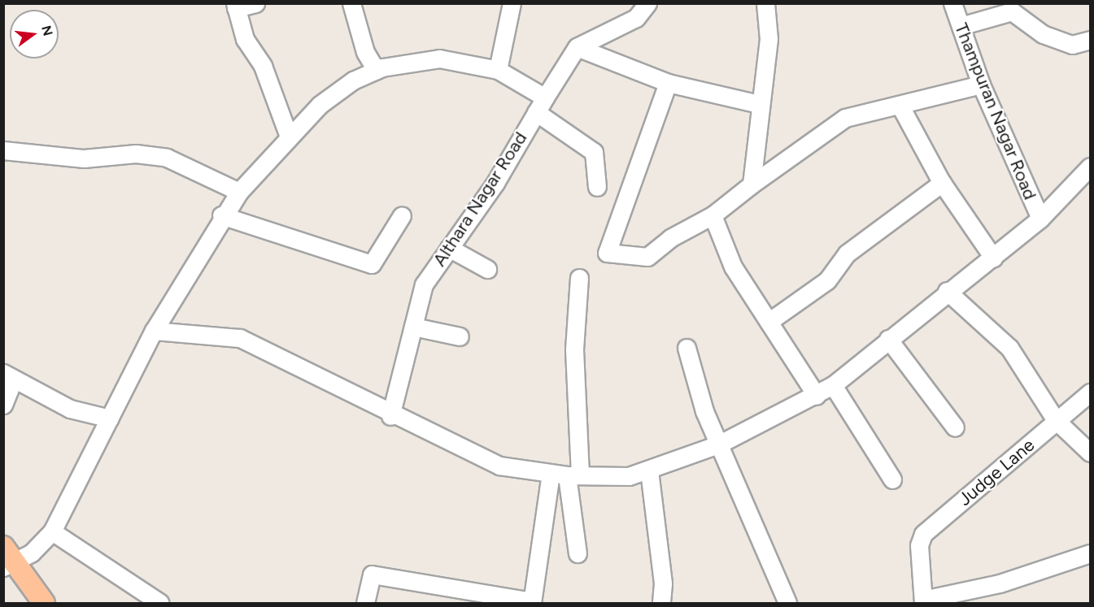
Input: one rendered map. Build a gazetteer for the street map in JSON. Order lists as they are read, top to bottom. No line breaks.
{"streets":{"street":["Thampuran Nagar Road","Althara Nagar Road","Judge Lane"]},"north":"right"}
